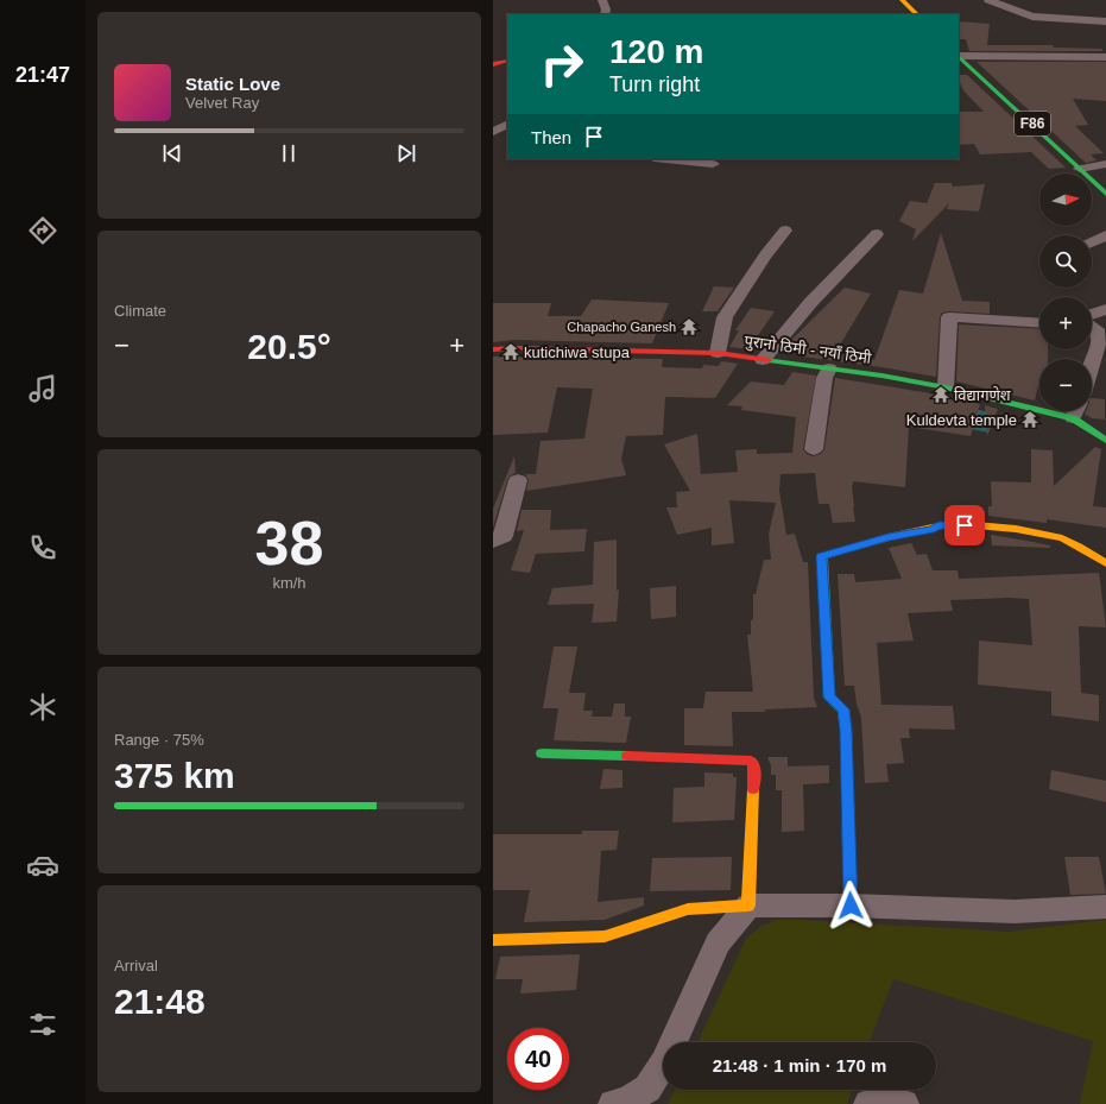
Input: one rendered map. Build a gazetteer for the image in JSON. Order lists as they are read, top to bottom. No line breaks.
{"streets":{"main road":["F86","पुरानो ठिमी - नयाँ ठिमी"]},"places":{"temple":["Chapacho Ganesh","kutichiwa stupa","विद्यागणेश","Kuldevta temple"]},"north":"right","page":{"tabs":"21:47","turn":["120 m","Turn right"],"song":["Static Love","Velvet Ray"],"then":"Then","map_buttons":["+","−"],"tile":["Climate",["38","km/h"],["Range · 75%","375 km"],["Arrival","21:48"]],"heat":["−","20.5°","+"],"limit":"40","trip":"21:48 · 1 min · 170 m"}}
